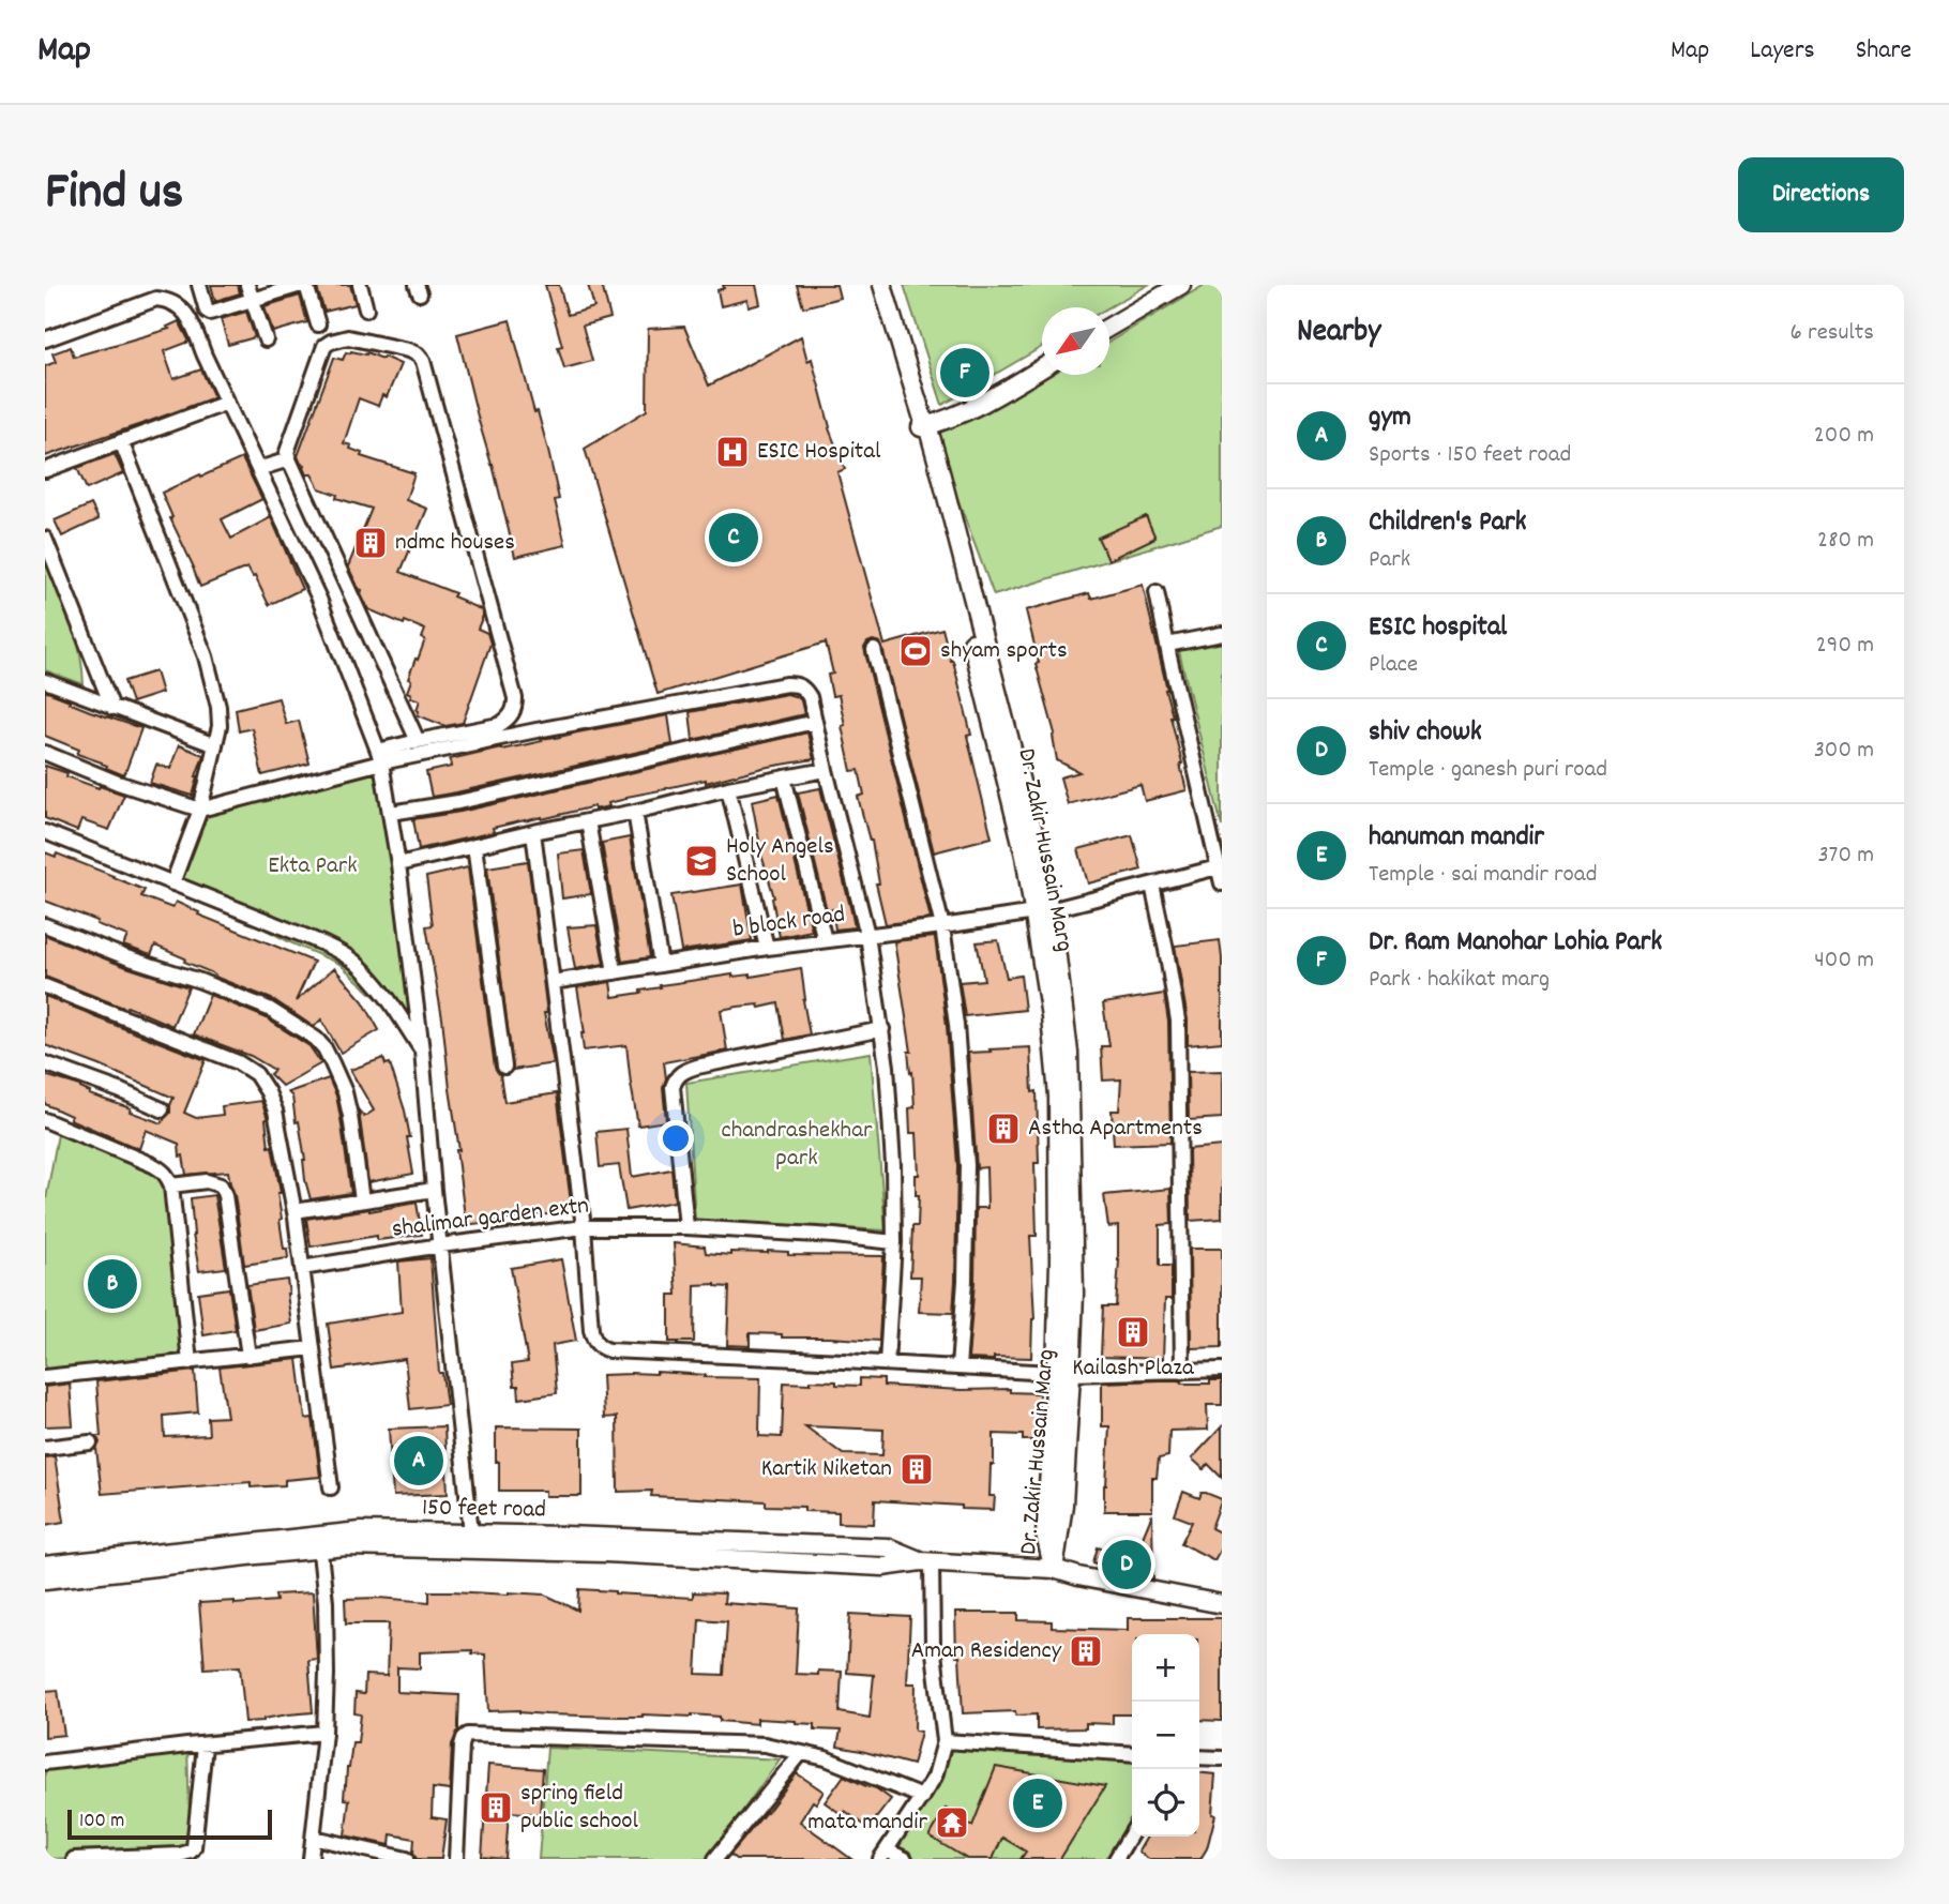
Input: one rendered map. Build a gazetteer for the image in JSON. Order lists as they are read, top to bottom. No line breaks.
{"streets":{"street":["Dr. Zakir Hussain Marg","b block road","shalimar garden extn","150 feet road"]},"crossings":[["Dr. Zakir Hussain Marg","b block road"],["Dr. Zakir Hussain Marg","150 feet road"]],"parks":["Ekta Park","chandrashekhar park"],"places":{"hospital":["ESIC Hospital"],"building":["ndmc houses","Astha Apartments","Kailash Plaza","Kartik Niketan","Aman Residency","spring field public school"],"sports":["shyam sports"],"school or university":["Holy Angels School"],"temple":["mata mandir"]},"scale_bar":"100 m","north":"bottom left","page":{"header":"Map","nav":["Map","Layers","Share"],"title":"Find us","buttons":"Directions","heading":["Nearby","6 results"],"pins":["F","C","B","A","D","E"],"list":[{"mark":"A","name":"gym","note":"Sports · 150 feet road","value":"200 m"},{"mark":"B","name":"Children's Park","note":"Park","value":"280 m"},{"mark":"C","name":"ESIC hospital","note":"Place","value":"290 m"},{"mark":"D","name":"shiv chowk","note":"Temple · ganesh puri road","value":"300 m"},{"mark":"E","name":"hanuman mandir","note":"Temple · sai mandir road","value":"370 m"},{"mark":"F","name":"Dr. Ram Manohar Lohia Park","note":"Park · hakikat marg","value":"400 m"}],"map_buttons":["+","−"],"scale":"100 m"}}
